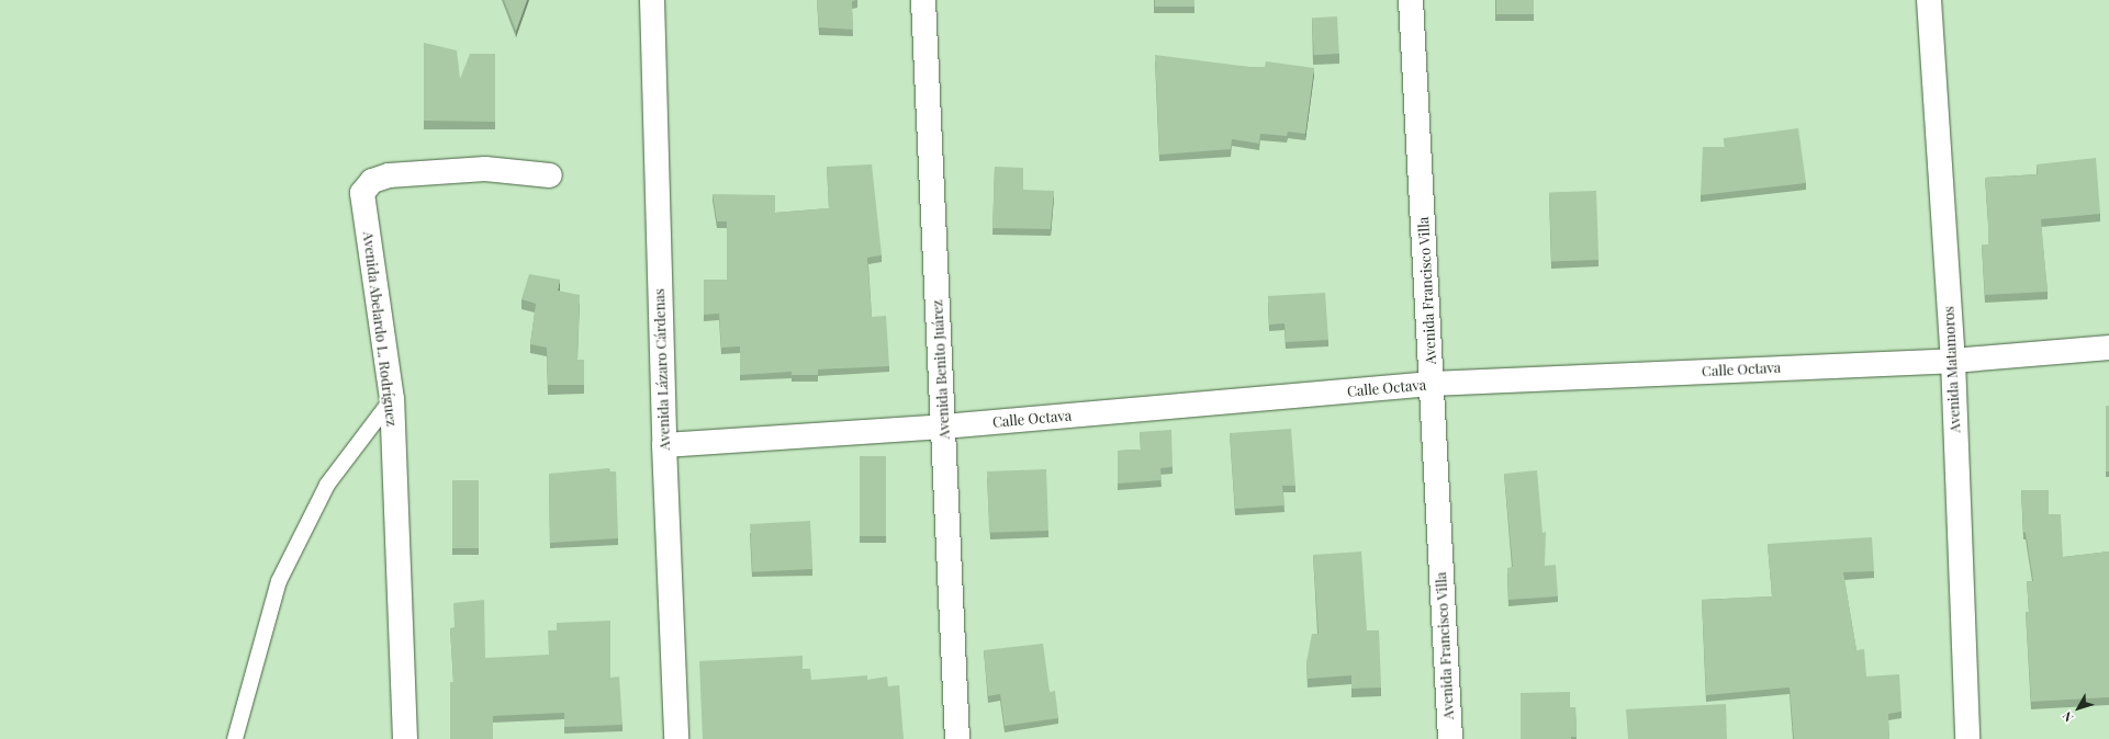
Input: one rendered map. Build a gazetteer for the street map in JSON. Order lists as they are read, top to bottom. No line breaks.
{"streets":{"street":["Avenida Francisco Villa","Avenida Abelardo L. Rodríguez","Avenida Lázaro Cárdenas","Avenida Benito Juárez","Calle Octava","Avenida Matamoros"]},"crossings":[["Avenida Francisco Villa","Calle Octava"],["Avenida Lázaro Cárdenas","Calle Octava"],["Avenida Benito Juárez","Calle Octava"],["Calle Octava","Avenida Matamoros"]],"north":"bottom left"}
